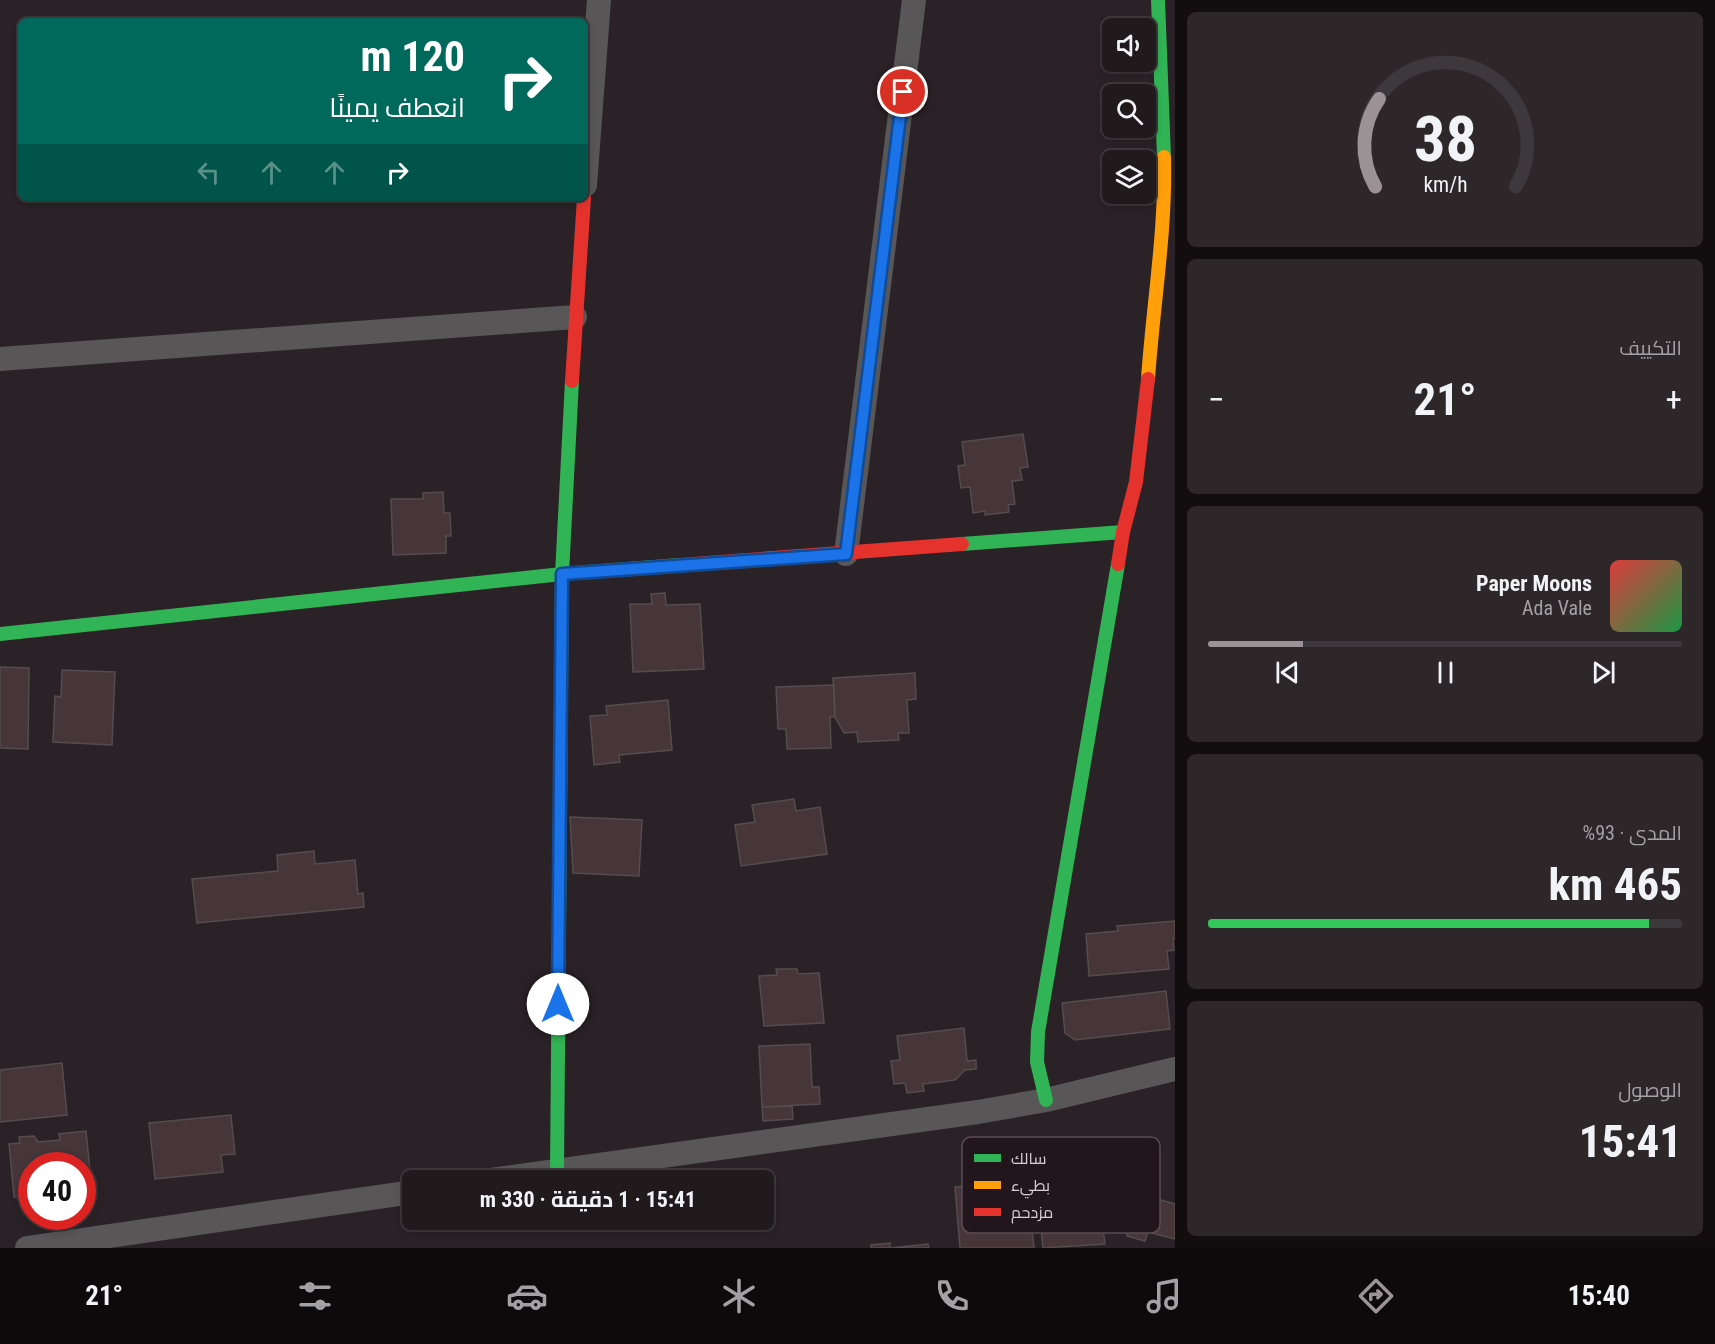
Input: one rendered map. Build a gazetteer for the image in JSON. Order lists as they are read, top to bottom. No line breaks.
{"legend":["سالك","بطيء","مزدحم"],"page":{"turn":["120 m","انعطف يمينًا"],"tile":["التكييف",["المدى · 93%","465 km"],["الوصول","15:41"]],"heat":["−","21°","+"],"song":["Paper Moons","Ada Vale"],"limit":"40","trip":"15:41 · 1 دقيقة · 330 m","tabs":["15:40","21°"],"gauge":["38","km/h"]}}
